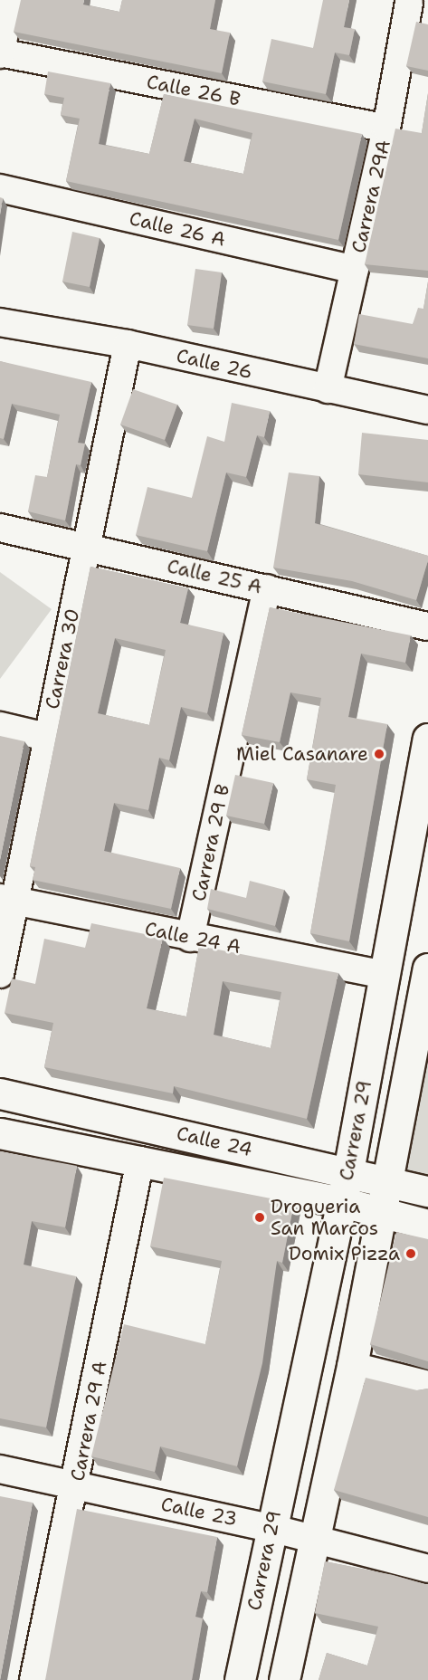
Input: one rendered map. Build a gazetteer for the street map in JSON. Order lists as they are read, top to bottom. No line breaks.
{"streets":{"main road":["Carrera 29","Calle 24"],"street":["Calle 26 B","Carrera 29A","Calle 26 A","Calle 26","Calle 25 A","Carrera 30","Carrera 29 B","Calle 24 A","Carrera 29 A","Calle 23"]},"crossings":[["Calle 26 B","Carrera 29A"],["Carrera 29A","Calle 26 A"],["Carrera 29A","Calle 26"],["Calle 26","Carrera 30"],["Calle 25 A","Carrera 30"],["Calle 25 A","Carrera 29 B"],["Carrera 30","Calle 24 A"],["Carrera 29 B","Calle 24 A"],["Calle 24 A","Carrera 29"],["Carrera 29","Calle 24"],["Carrera 29","Calle 23"],["Calle 24","Carrera 29 A"],["Carrera 29 A","Calle 23"]],"places":["Miel Casanare","Drogueria San Marcos","Domix Pizza"]}
